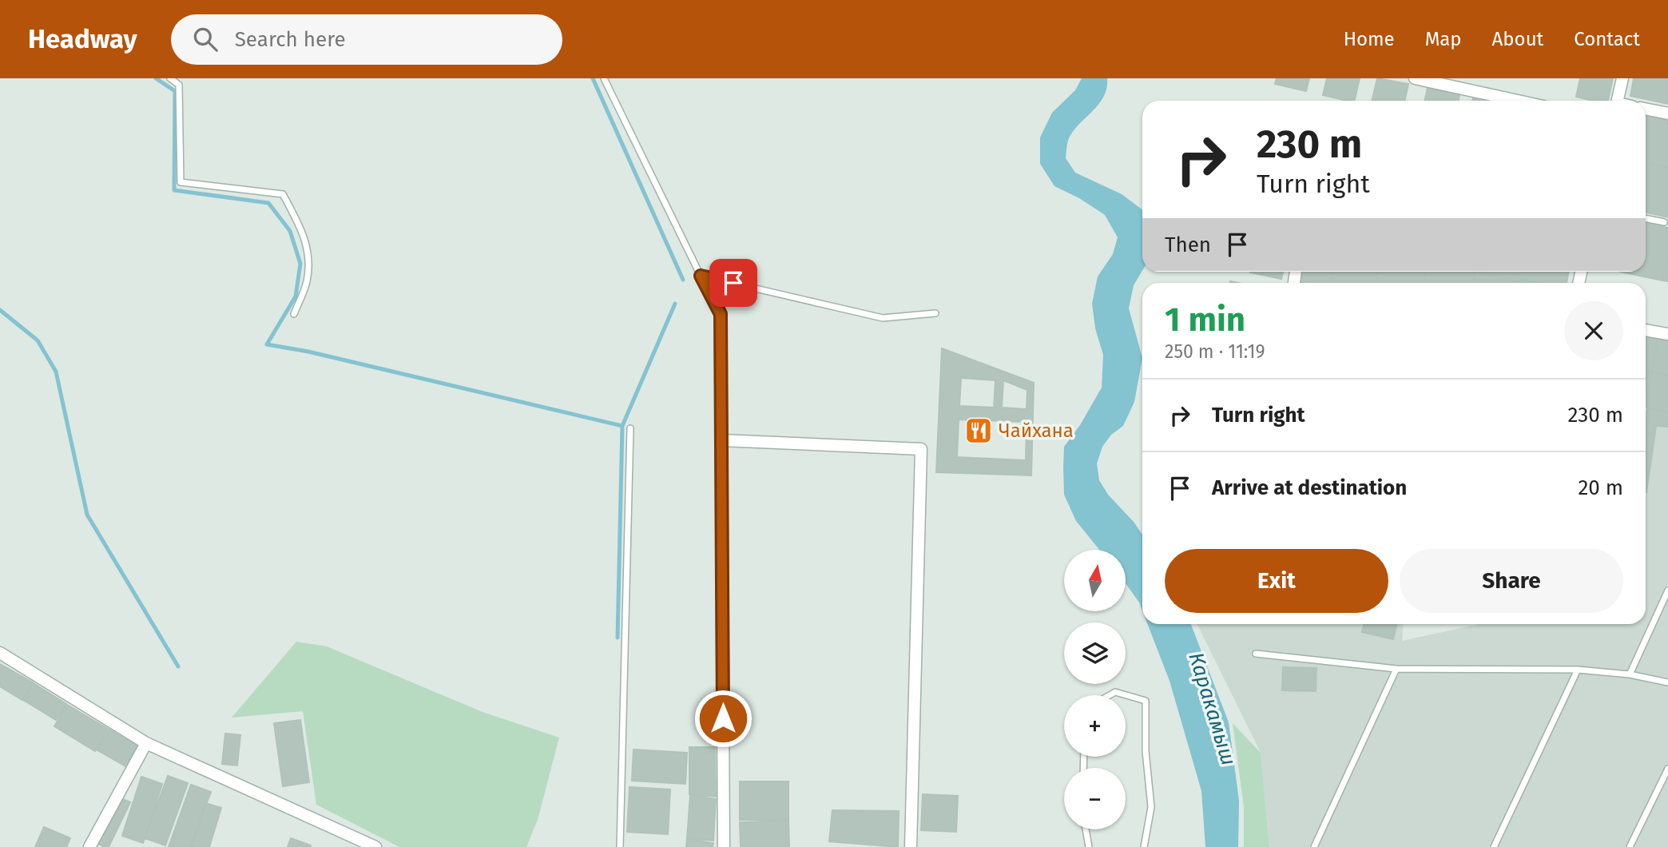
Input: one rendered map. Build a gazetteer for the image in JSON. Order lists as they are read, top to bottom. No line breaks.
{"water":["Каракамыш"],"places":{"restaurant":["Чайхана"]},"north":"top","page":{"header":"Headway","search":"Search here","nav":["Home","Map","About","Contact"],"turn":["230 m","Turn right"],"then":"Then","heading":["1 min","250 m · 11:19"],"list":[{"name":"Turn right","value":"230 m"},{"name":"Arrive at destination","value":"20 m"}],"buttons":["Exit","Share"],"map_buttons":["+","−"]}}
